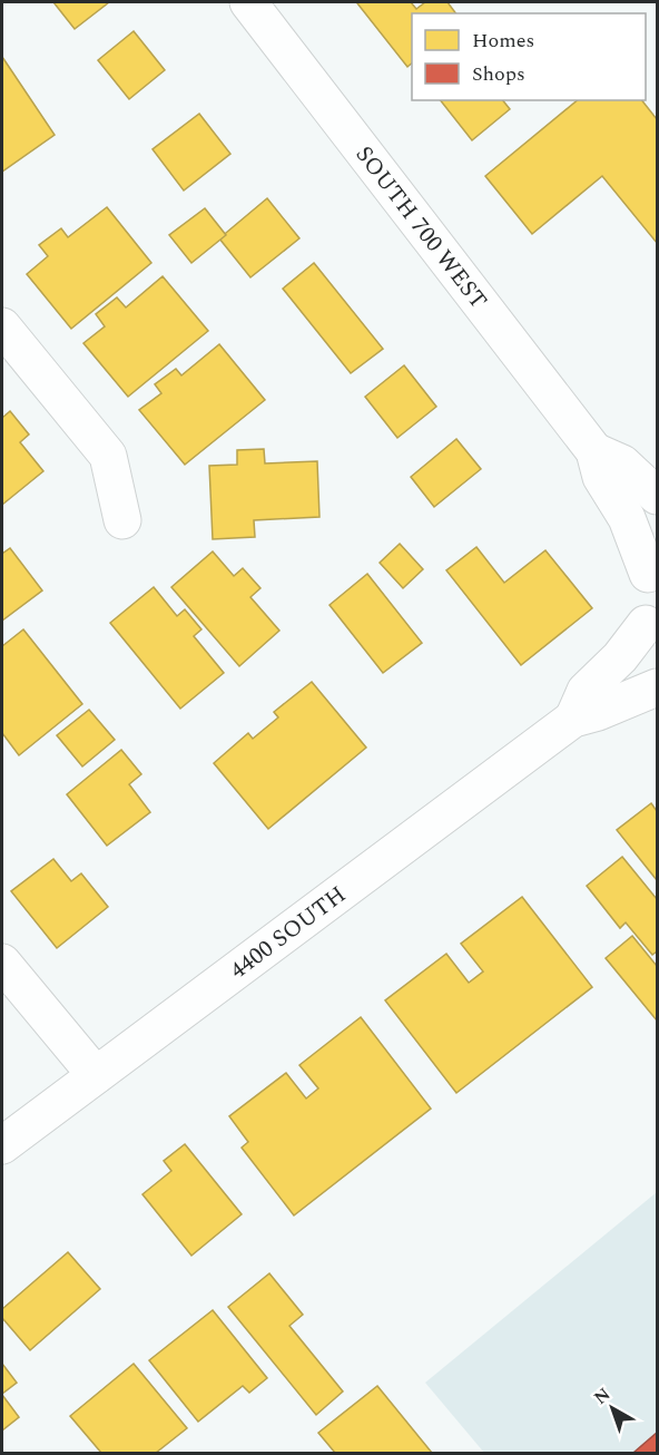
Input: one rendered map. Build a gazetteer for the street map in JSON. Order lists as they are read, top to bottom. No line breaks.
{"streets":{"street":["SOUTH 700 WEST","4400 SOUTH"]},"legend":["Homes","Shops"],"north":"top left"}
